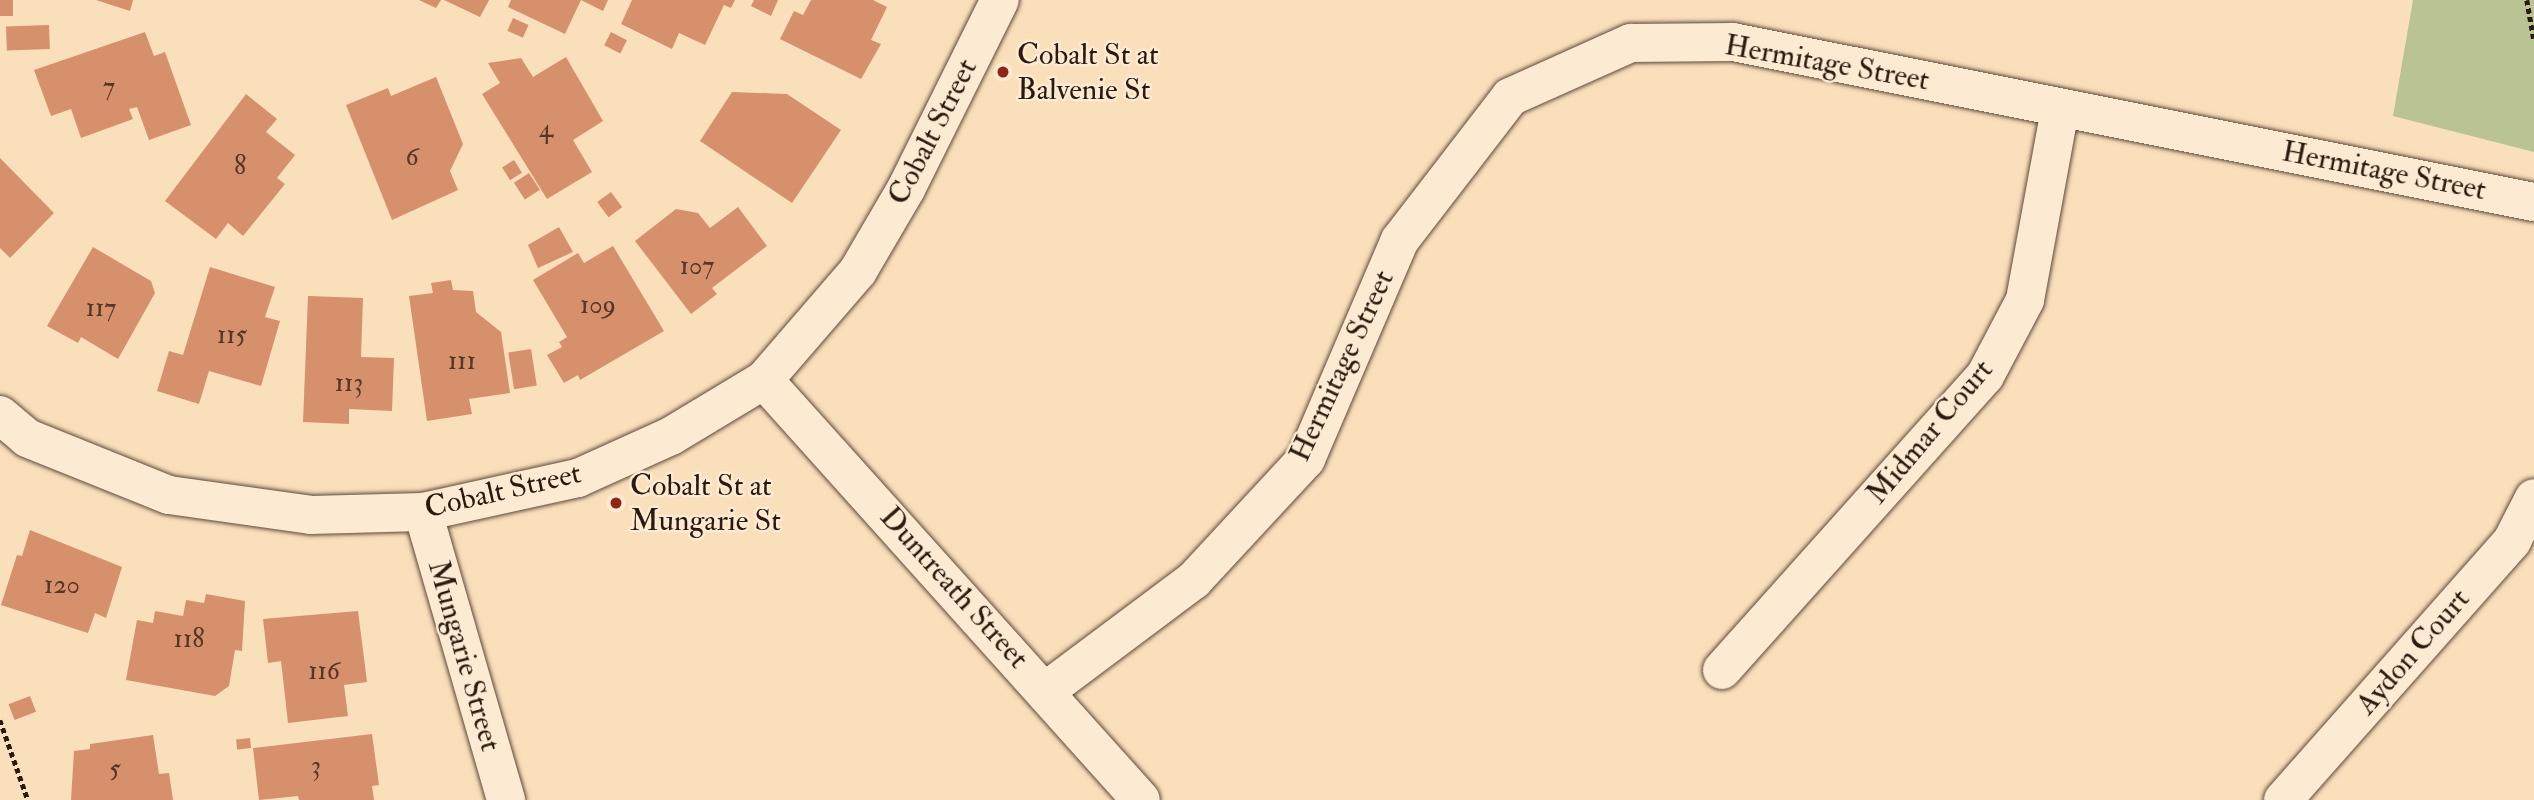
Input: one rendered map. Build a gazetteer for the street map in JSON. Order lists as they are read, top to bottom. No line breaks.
{"streets":{"street":["Hermitage Street","Cobalt Street","Midmar Court","Duntreath Street","Aydon Court","Mungarie Street"]},"crossings":[["Hermitage Street","Midmar Court"],["Hermitage Street","Duntreath Street"],["Cobalt Street","Duntreath Street"],["Cobalt Street","Mungarie Street"]],"places":["Cobalt St at Balvenie St","Cobalt St at Mungarie St"],"house_numbers":["7","4","6","8","107","109","117","115","111","113","120","118","116","3","5"]}
